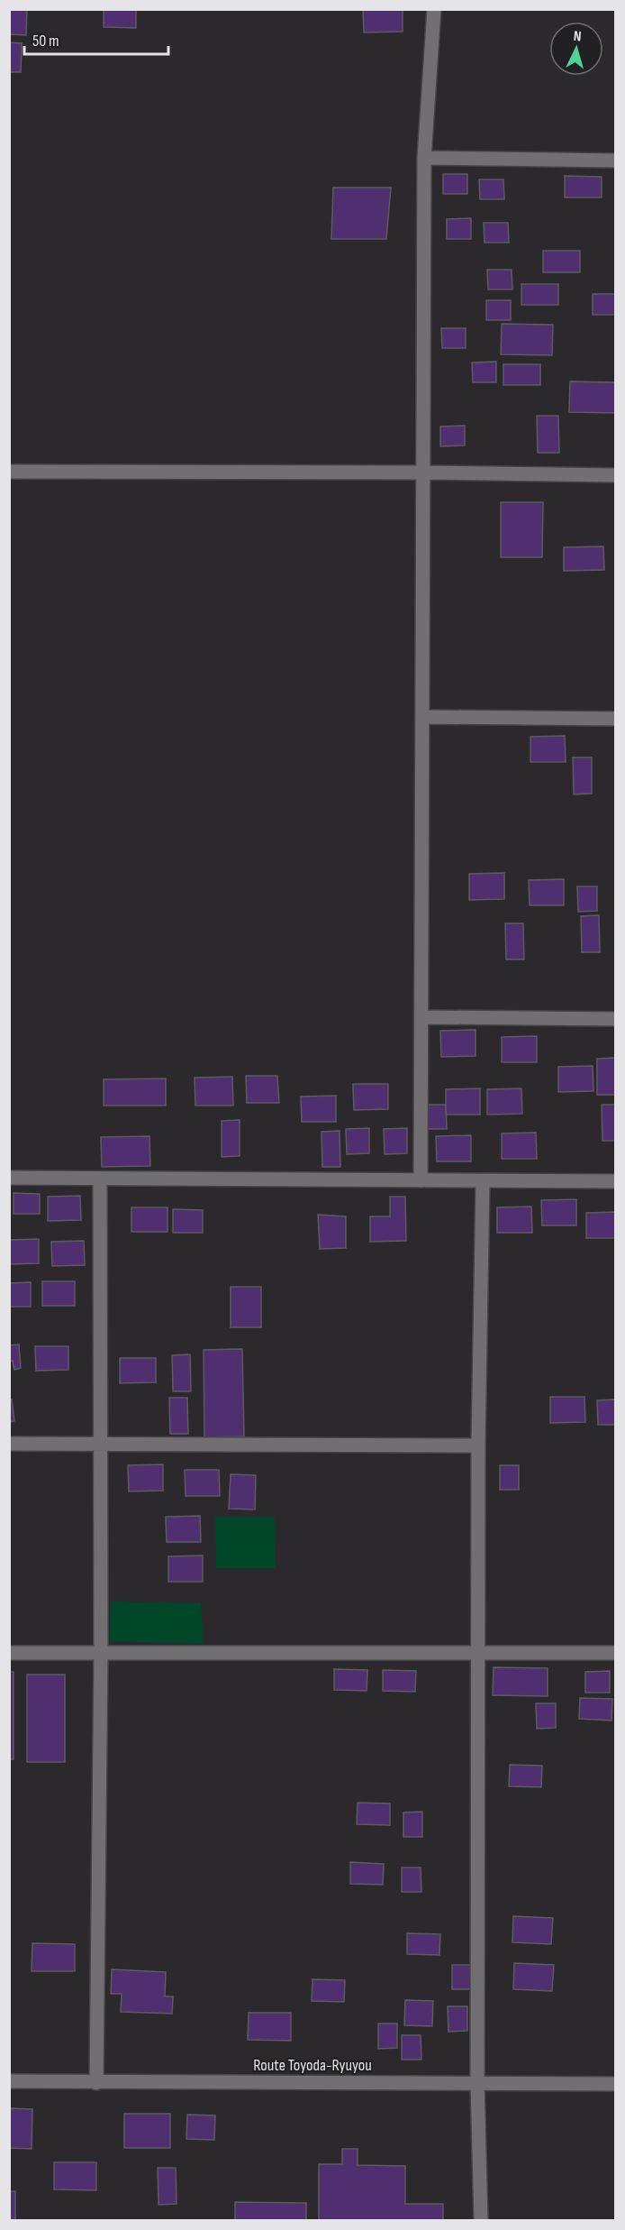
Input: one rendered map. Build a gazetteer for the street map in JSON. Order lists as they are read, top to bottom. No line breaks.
{"streets":{"street":["Route Toyoda-Ryuyou"]},"scale_bar":"50 m","north":"top"}
